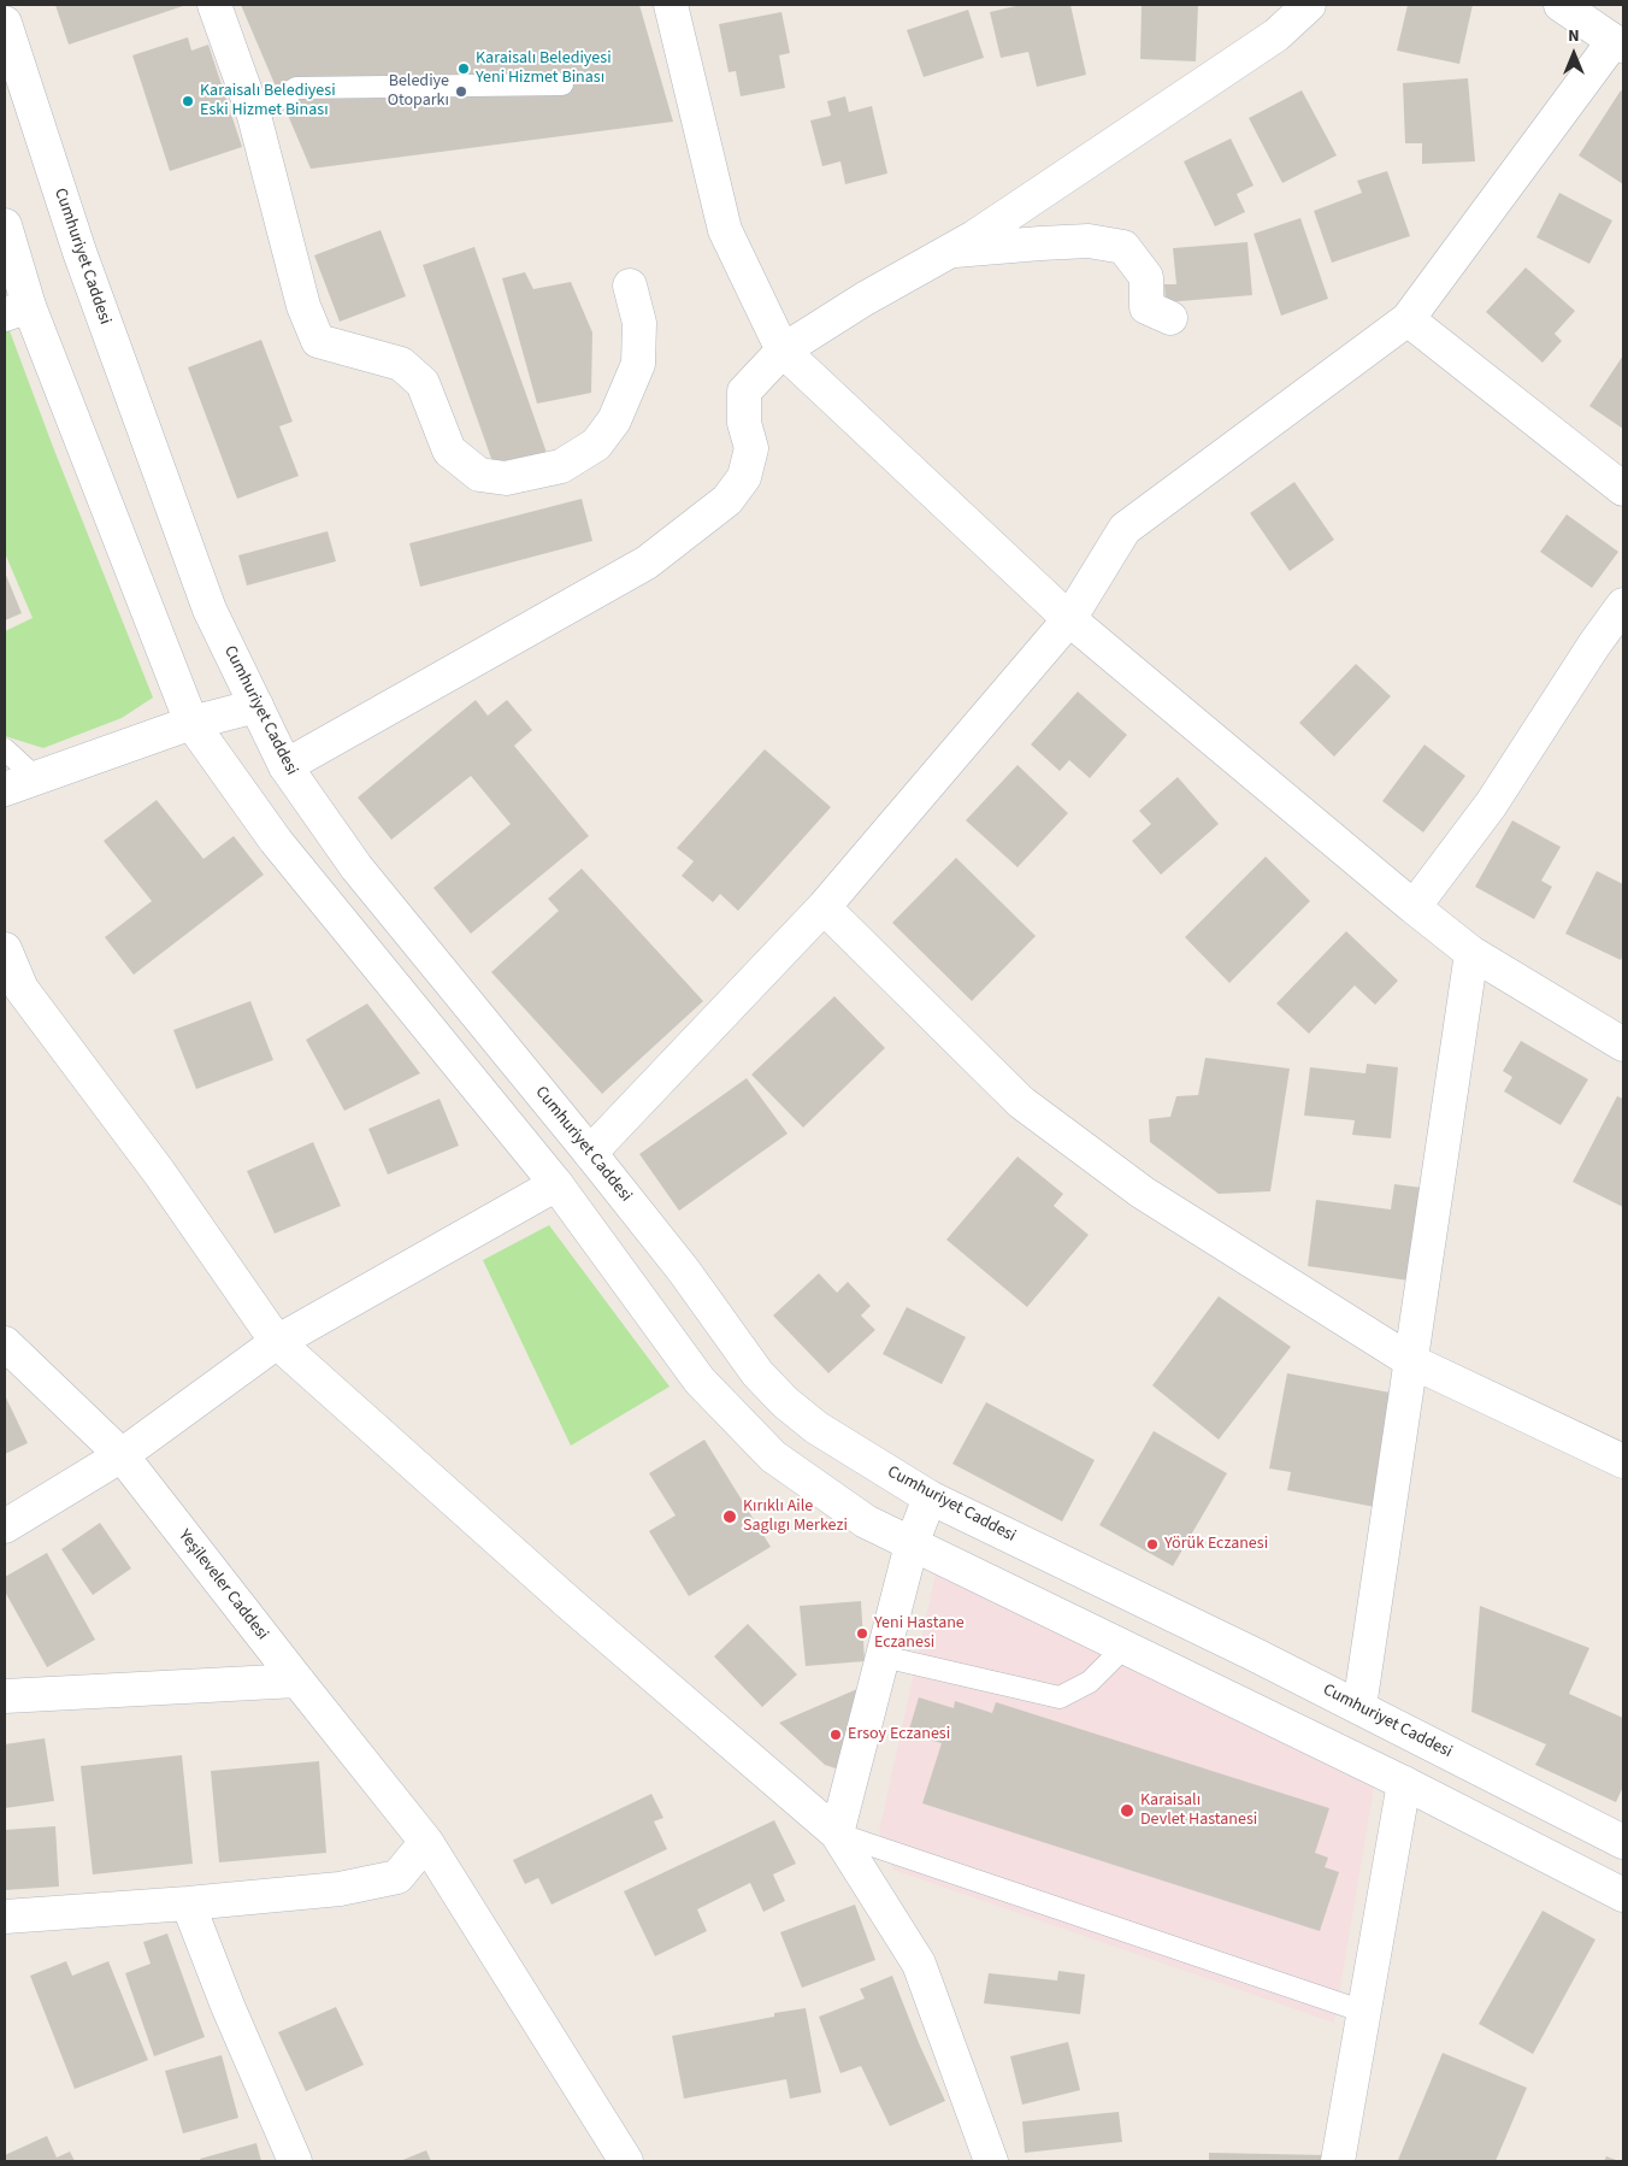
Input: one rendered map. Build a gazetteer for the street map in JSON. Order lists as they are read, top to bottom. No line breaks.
{"streets":{"street":["Cumhuriyet Caddesi","Yeşileveler Caddesi"]},"places":["Karaisalı Belediyesi Yeni Hizmet Binası","Belediye Otoparkı","Karaisalı Belediyesi Eski Hizmet Binası","Kırıklı Aile Saglıgı Merkezi","Yörük Eczanesi","Yeni Hastane Eczanesi","Ersoy Eczanesi","Karaisalı Devlet Hastanesi"],"north":"top"}
